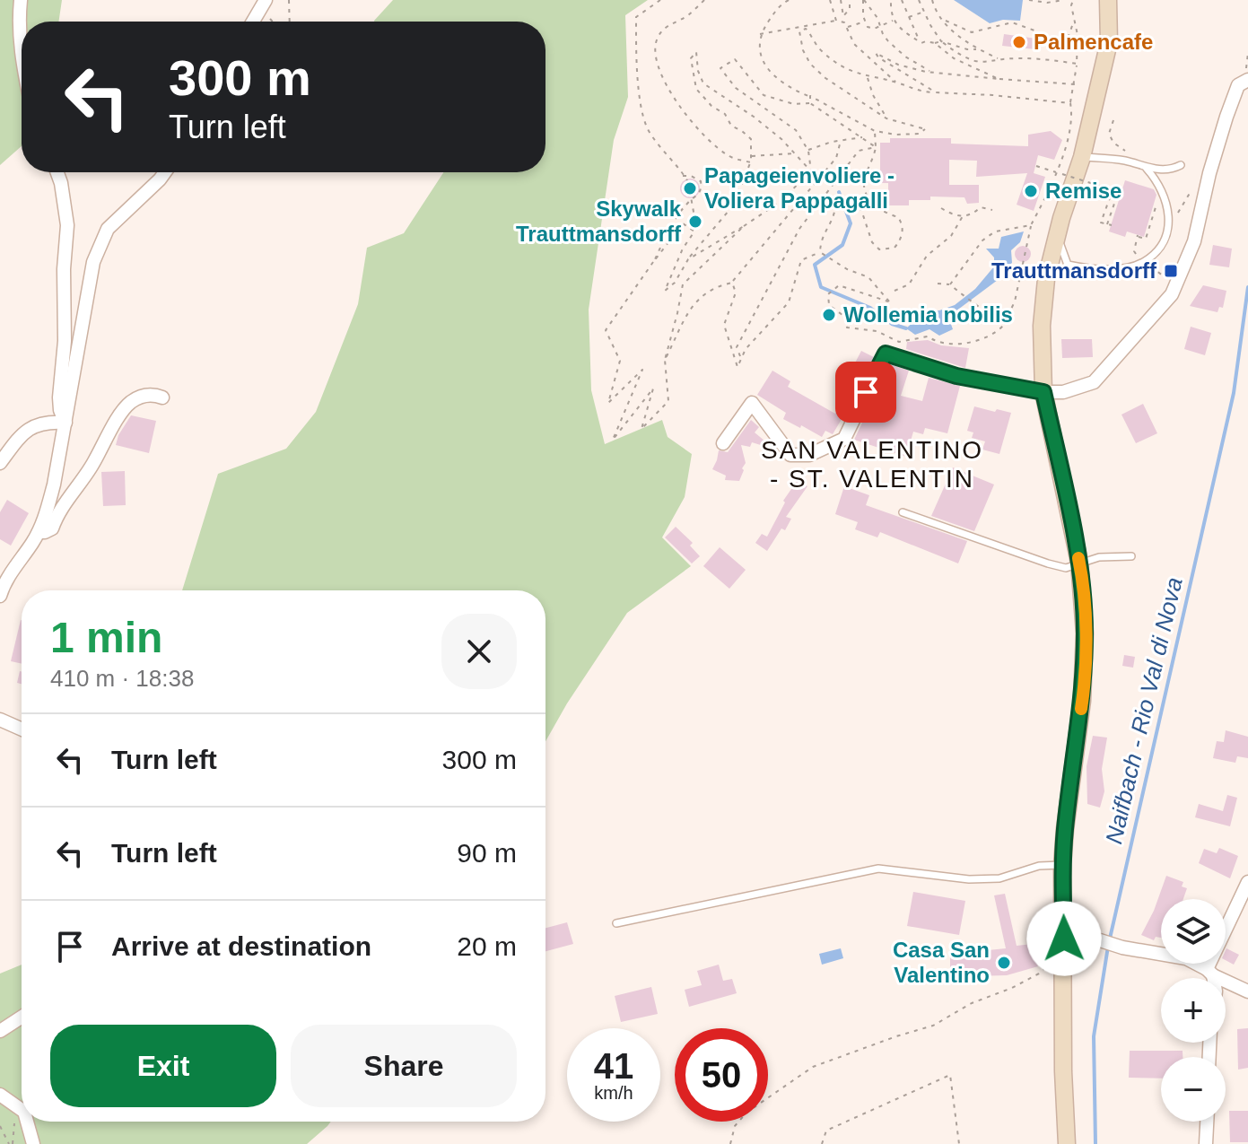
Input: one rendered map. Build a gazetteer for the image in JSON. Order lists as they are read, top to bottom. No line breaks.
{"districts":["SAN VALENTINO - ST. VALENTIN"],"water":["Naifbach - Rio Val di Nova"],"places":{"other":["Palmencafe","Papageienvoliere - Voliera Pappagalli","Remise","Skywalk Trauttmansdorff","Wollemia nobilis","Casa San Valentino"],"transit":["Trauttmansdorff"]},"page":{"turn":["300 m","Turn left"],"heading":["1 min","410 m · 18:38"],"list":[{"name":"Turn left","value":"300 m"},{"name":"Turn left","value":"90 m"},{"name":"Arrive at destination","value":"20 m"}],"map_buttons":["+","−"],"buttons":["Exit","Share"],"speed":"41 km/h","limit":"50"}}
